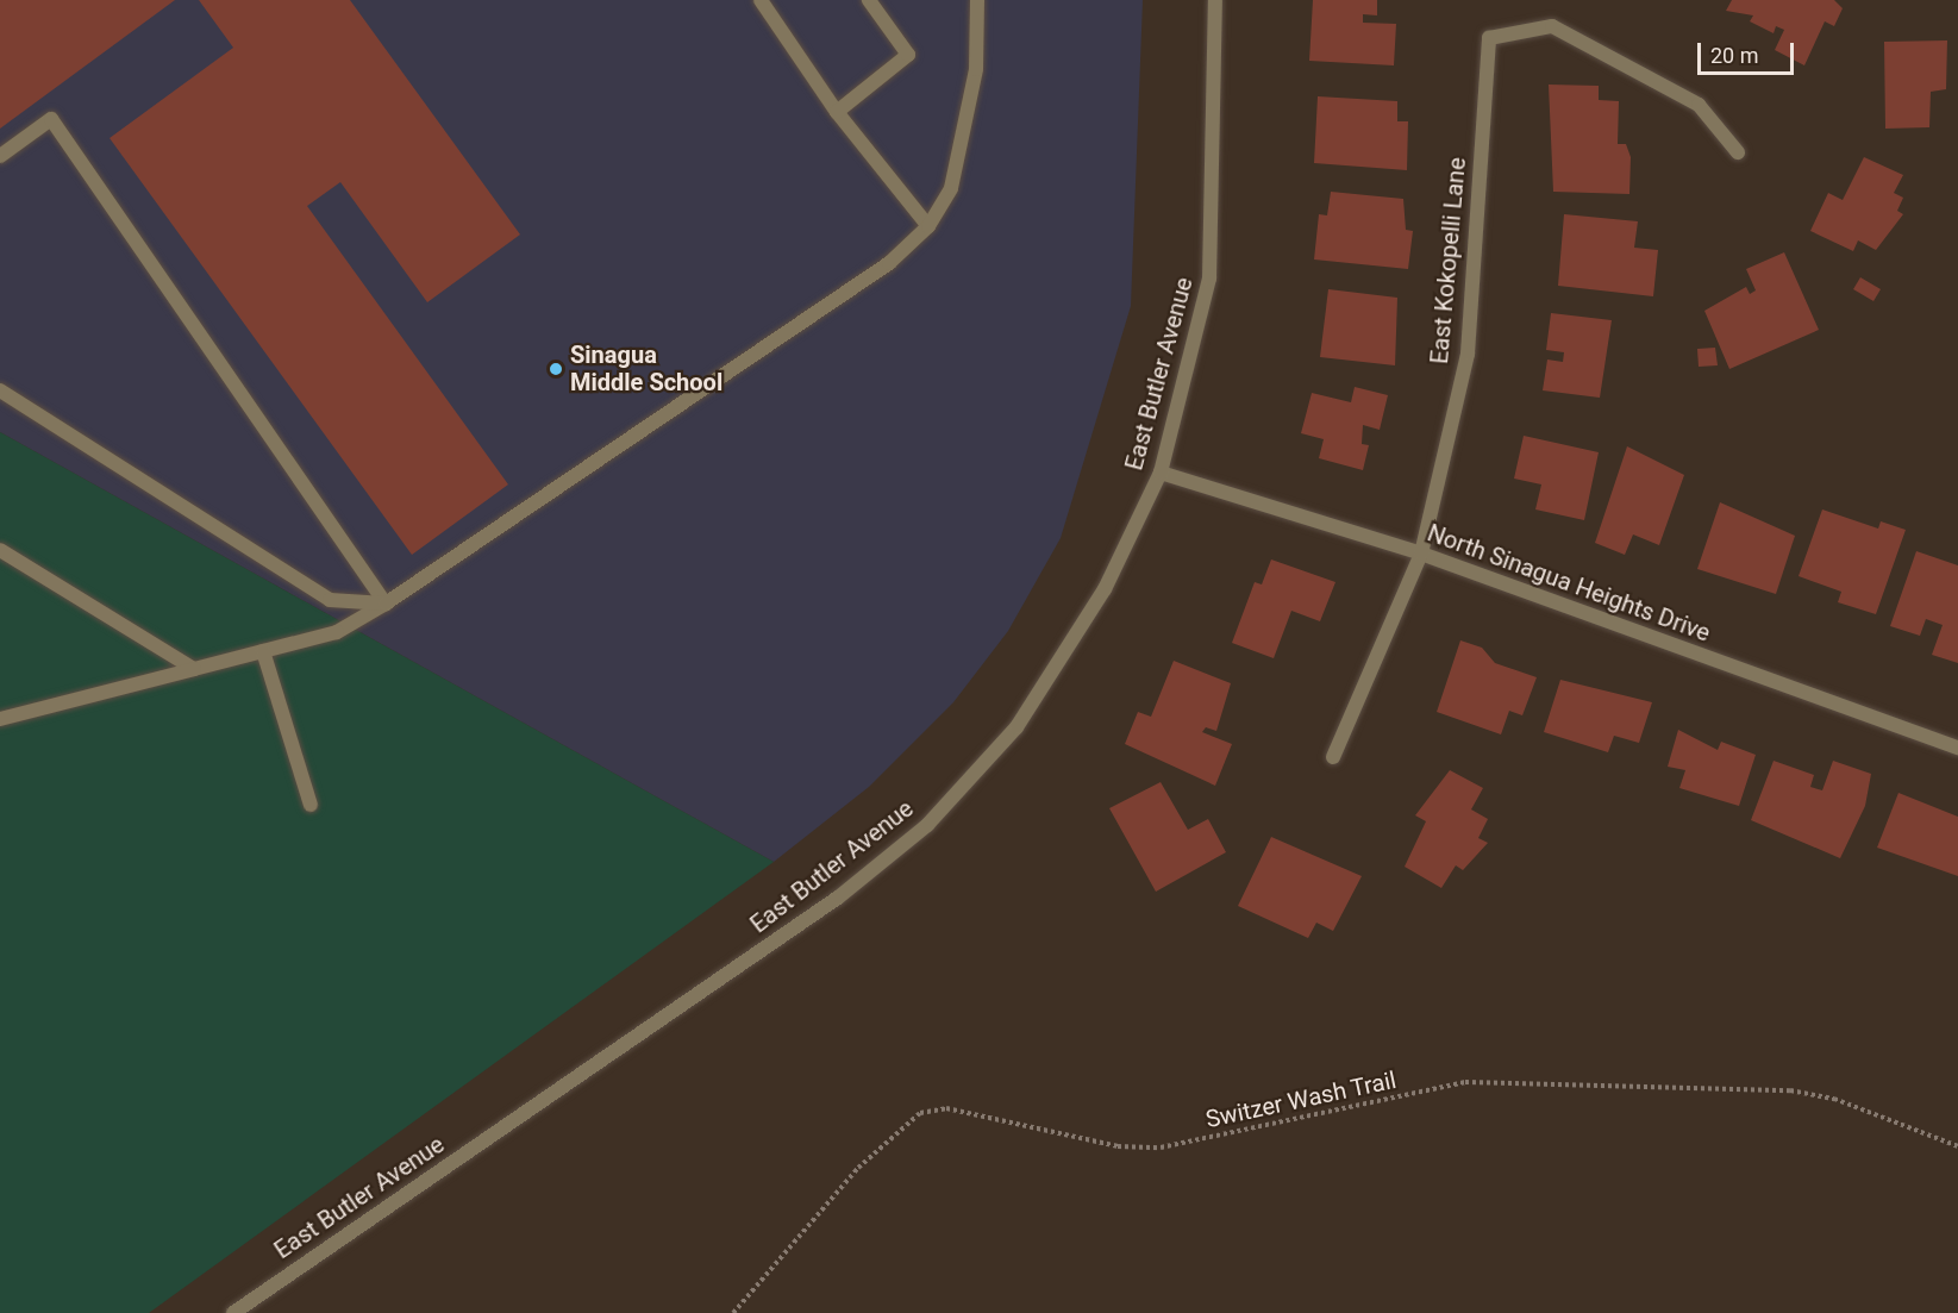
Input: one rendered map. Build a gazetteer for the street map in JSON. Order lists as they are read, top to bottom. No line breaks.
{"streets":{"street":["East Kokopelli Lane","East Butler Avenue","North Sinagua Heights Drive"],"path":["Switzer Wash Trail"]},"crossings":[["East Kokopelli Lane","North Sinagua Heights Drive"],["East Butler Avenue","North Sinagua Heights Drive"]],"places":["Sinagua Middle School"],"scale_bar":"20 m"}
